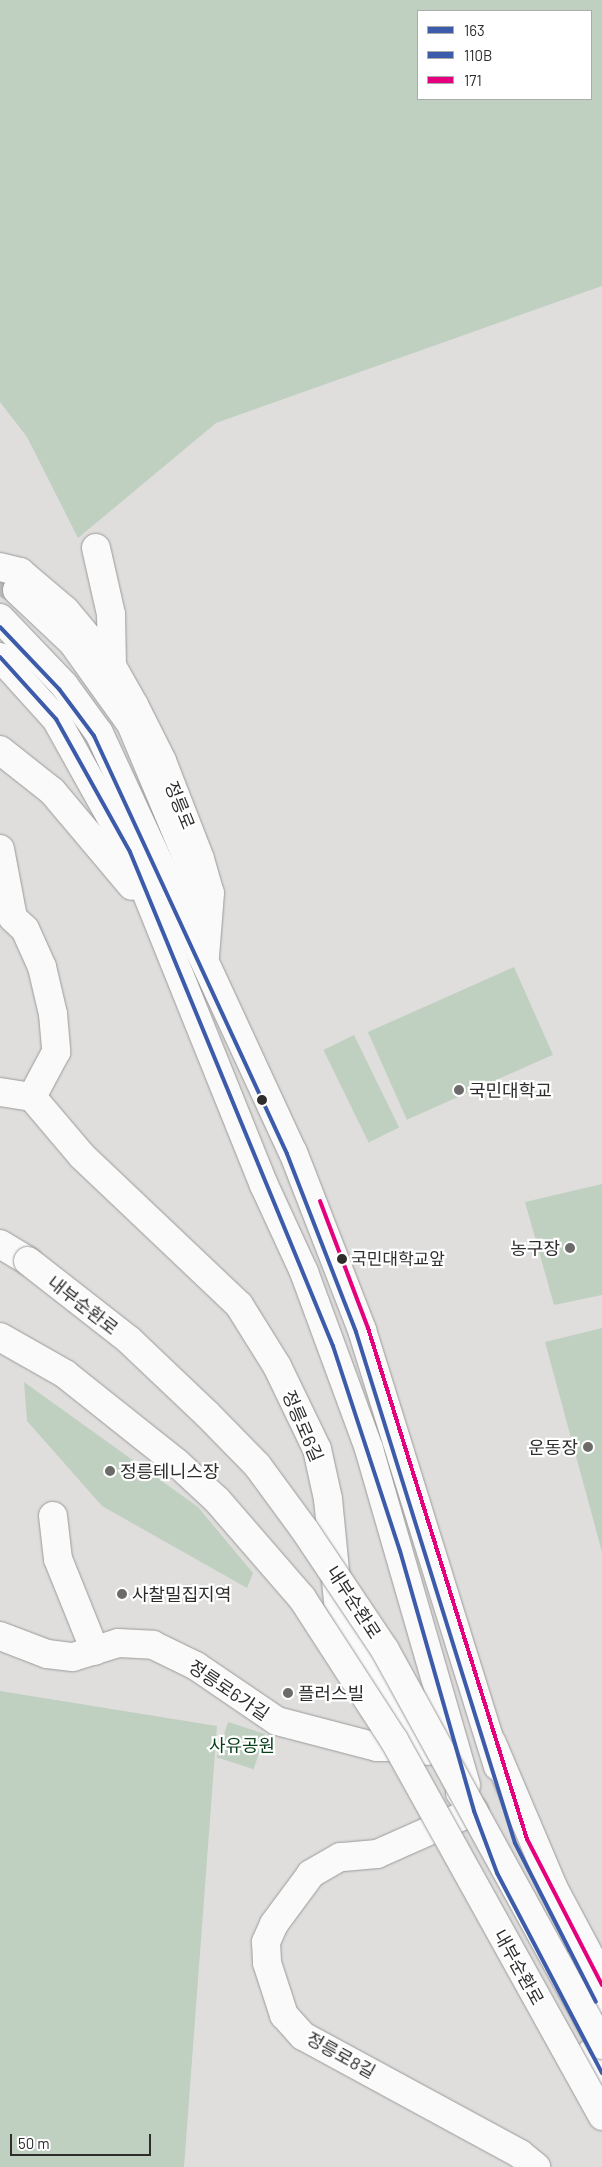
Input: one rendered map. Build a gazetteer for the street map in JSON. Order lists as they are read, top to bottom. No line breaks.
{"streets":{"main road":["정릉로","내부순환로","정릉로6길","정릉로6가길","정릉로8길"]},"crossings":[["정릉로6길","정릉로6가길"],["정릉로6길","정릉로8길"]],"parks":["사유공원"],"places":["국민대학교","농구장","국민대학교앞","운동장","정릉테니스장","사찰밀집지역","플러스빌"],"lines":["transit line 110B","transit line 163","transit line 171"],"legend":["163","110B","171"],"scale_bar":"50 m"}
